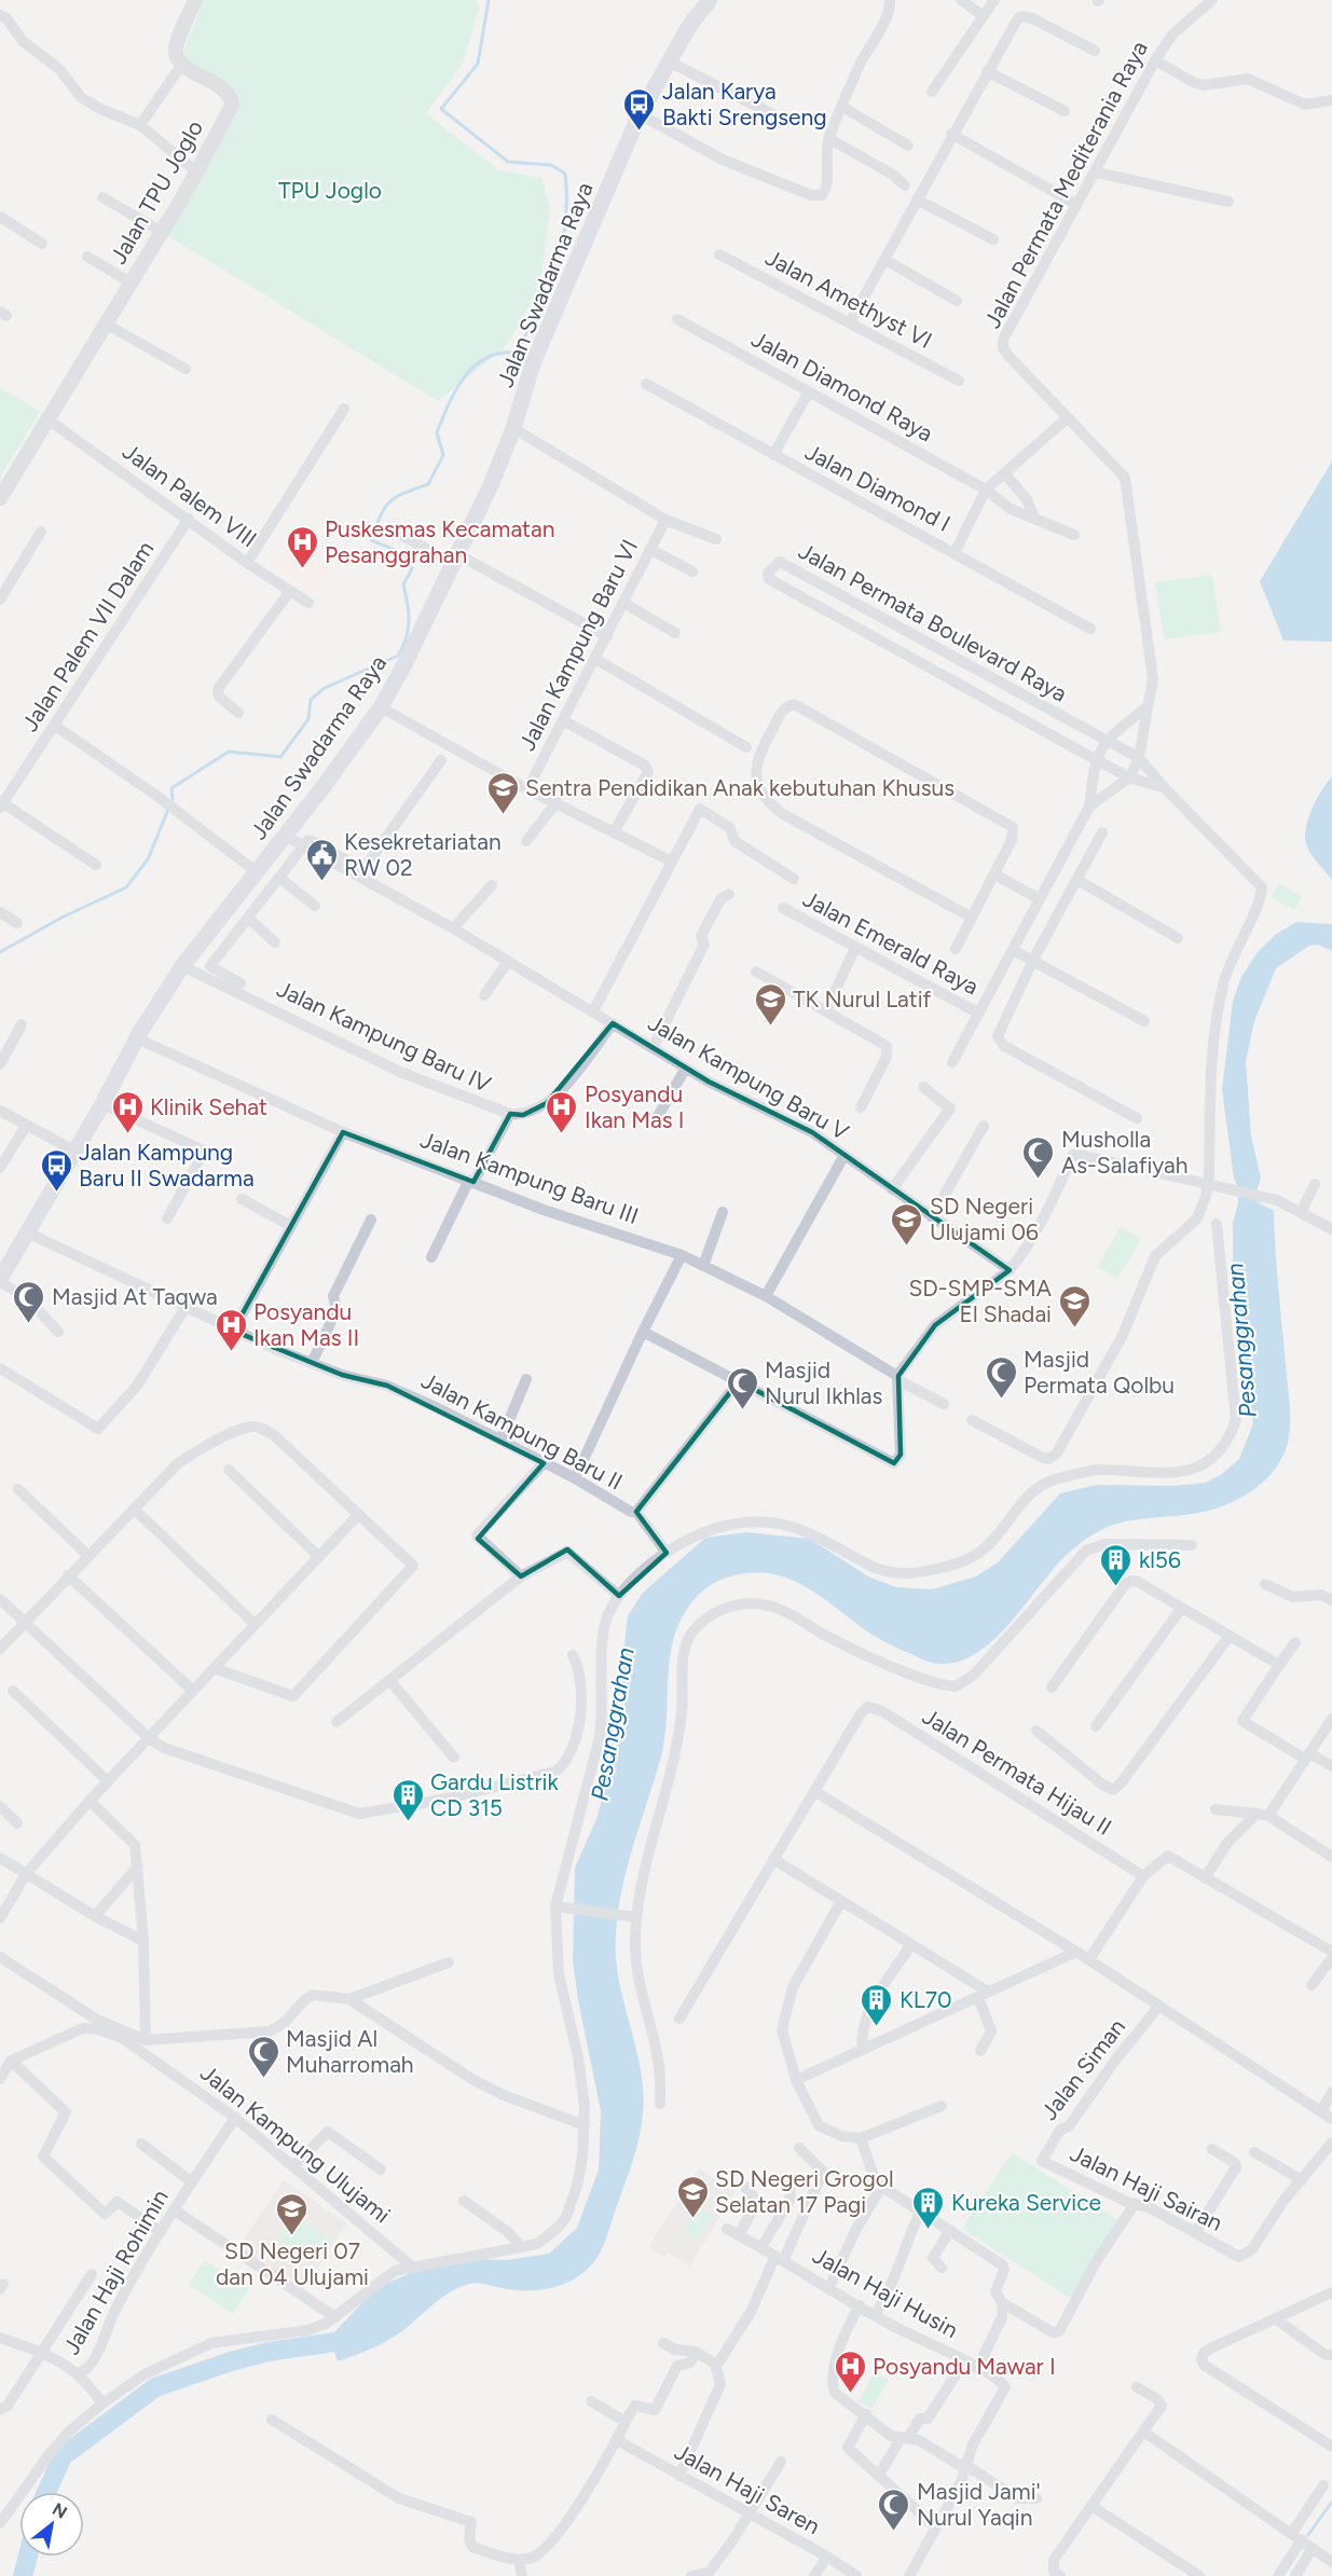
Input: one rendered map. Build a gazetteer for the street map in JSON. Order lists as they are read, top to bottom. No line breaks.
{"streets":{"main road":["Jalan Swadarma Raya"],"street":["Jalan Permata Mediterania Raya","Jalan TPU Joglo","Jalan Amethyst VI","Jalan Diamond Raya","Jalan Diamond I","Jalan Palem VIII","Jalan Permata Boulevard Raya","Jalan Palem VII Dalam","Jalan Kampung Baru VI","Jalan Emerald Raya","Jalan Kampung Baru IV","Jalan Kampung Baru V","Jalan Kampung Baru III","Jalan Kampung Baru II","Jalan Permata Hijau II","Jalan Siman","Jalan Kampung Ulujami","Jalan Haji Sairan","Jalan Haji Rohimin","Jalan Haji Husin","Jalan Haji Saren"]},"crossings":[["Jalan Permata Mediterania Raya","Jalan Permata Boulevard Raya"],["Jalan TPU Joglo","Jalan Palem VIII"],["Jalan Swadarma Raya","Jalan Kampung Baru VI"],["Jalan Swadarma Raya","Jalan Kampung Baru IV"],["Jalan Swadarma Raya","Jalan Kampung Baru V"],["Jalan Swadarma Raya","Jalan Kampung Baru III"],["Jalan Swadarma Raya","Jalan Kampung Baru II"],["Jalan Palem VIII","Jalan Palem VII Dalam"],["Jalan Kampung Baru IV","Jalan Kampung Baru V"],["Jalan Siman","Jalan Haji Sairan"],["Jalan Kampung Ulujami","Jalan Haji Rohimin"]],"water":["Pesanggrahan"],"parks":["TPU Joglo"],"places":{"bus stop":["Jalan Karya Bakti Srengseng","Jalan Kampung Baru II Swadarma"],"hospital":["Puskesmas Kecamatan Pesanggrahan","Klinik Sehat","Posyandu Ikan Mas I","Posyandu Ikan Mas II","Posyandu Mawar I"],"school or university":["Sentra Pendidikan Anak kebutuhan Khusus","TK Nurul Latif","SD Negeri Ulujami 06","SD-SMP-SMA El Shadai","SD Negeri Grogol Selatan 17 Pagi","SD Negeri 07 dan 04 Ulujami"],"public building":["Kesekretariatan RW 02"],"mosque":["Musholla As-Salafiyah","Masjid At Taqwa","Masjid Permata Qolbu","Masjid Nurul Ikhlas","Masjid Al Muharromah","Masjid Jami' Nurul Yaqin"],"building":["kl56","Gardu Listrik CD 315","KL70","Kureka Service"]},"north":"top right"}
